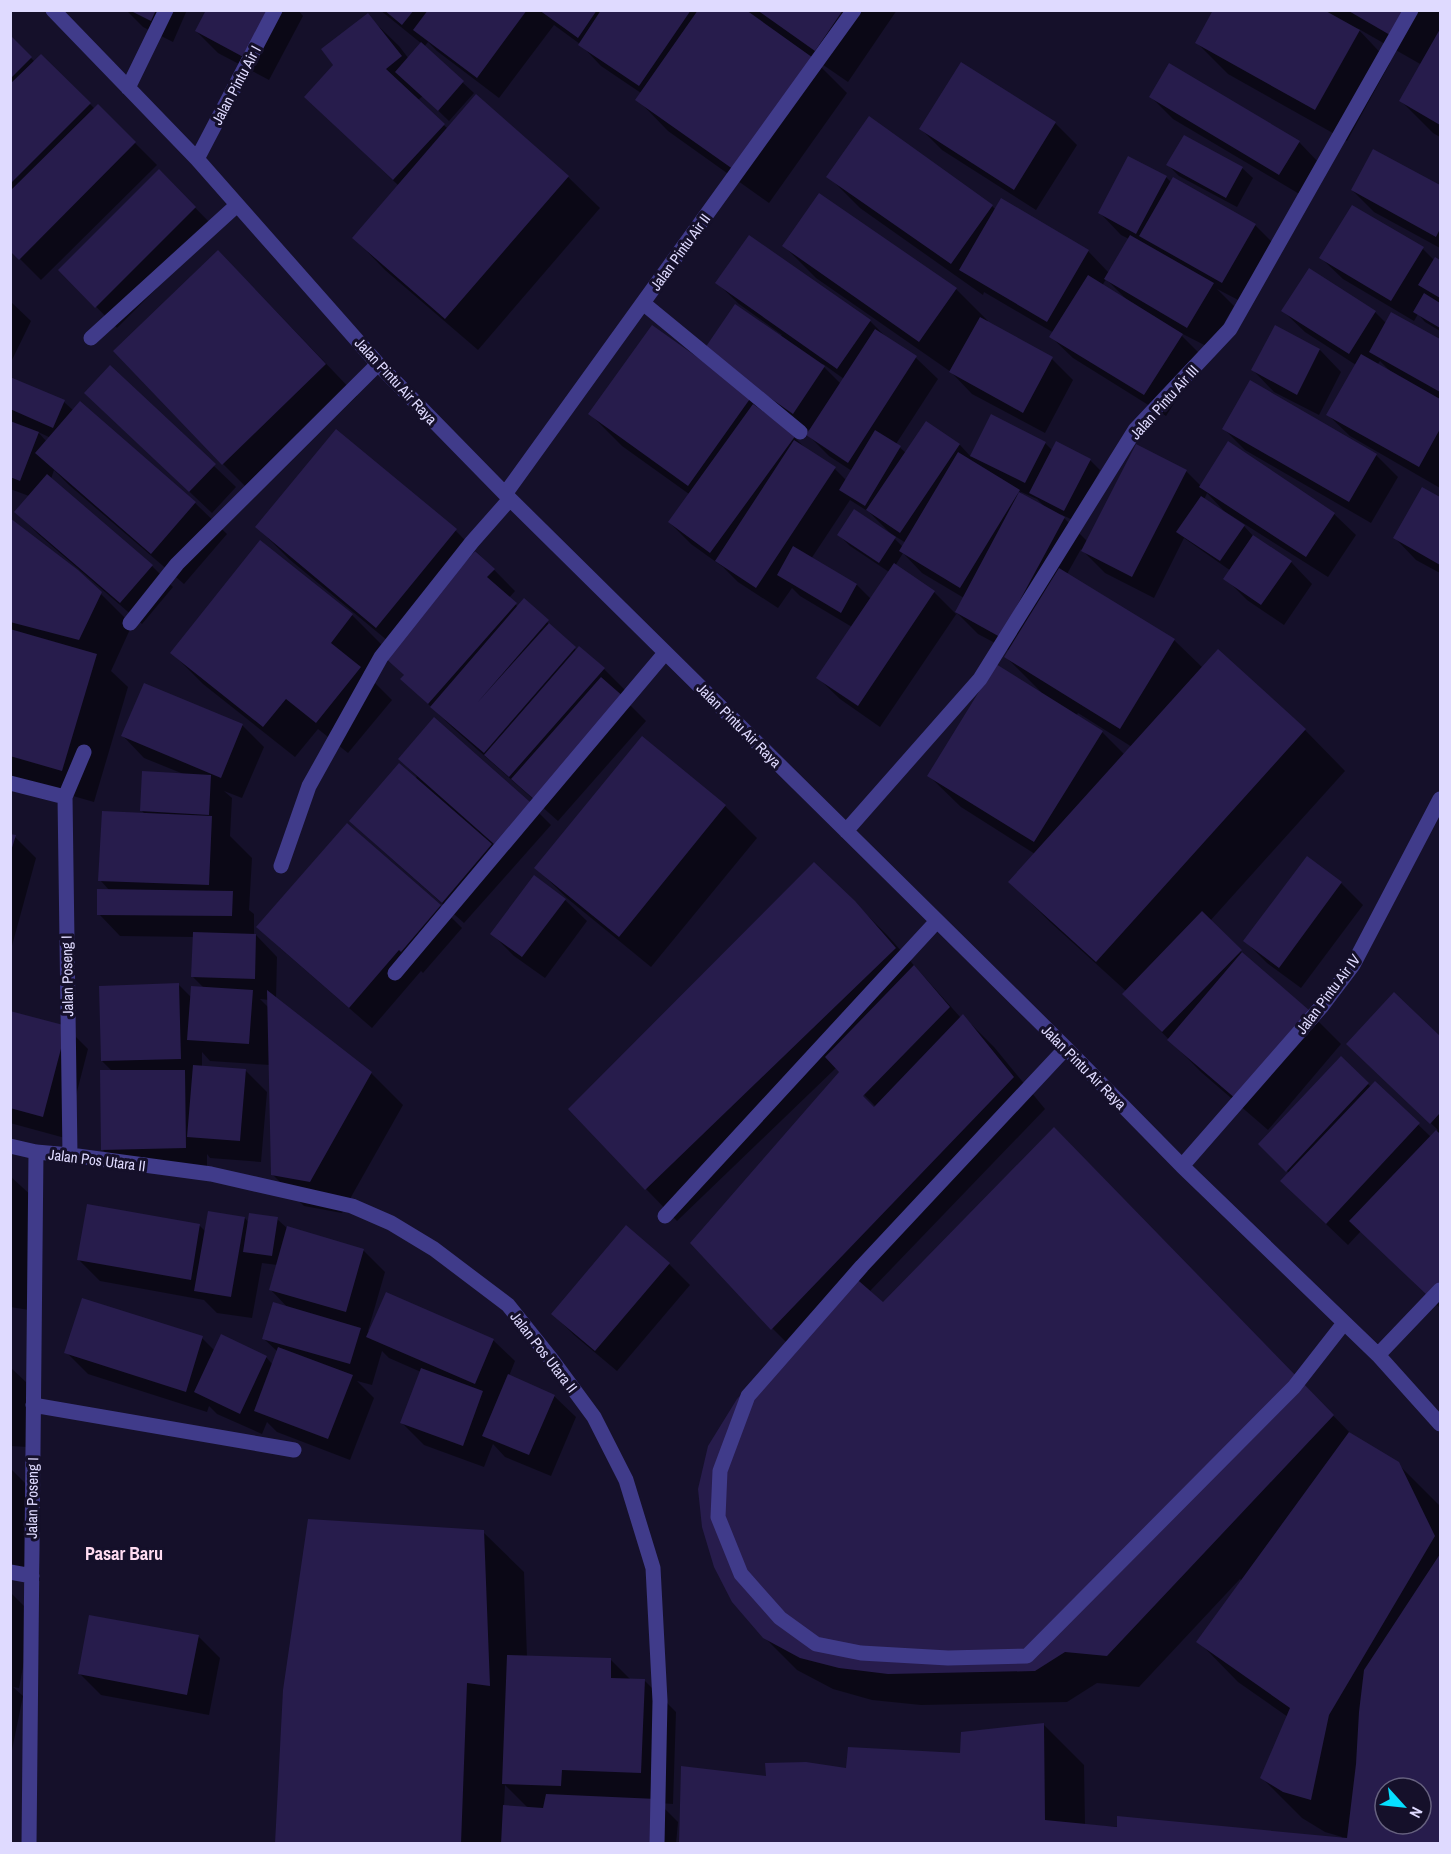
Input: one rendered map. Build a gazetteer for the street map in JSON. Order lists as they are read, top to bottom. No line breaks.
{"streets":{"street":["Jalan Pintu Air I","Jalan Pintu Air II","Jalan Pintu Air Raya","Jalan Pintu Air III","Jalan Poseng I","Jalan Pintu Air IV","Jalan Pos Utara II"]},"crossings":[["Jalan Pintu Air I","Jalan Pintu Air Raya"],["Jalan Pintu Air II","Jalan Pintu Air Raya"],["Jalan Pintu Air Raya","Jalan Pintu Air III"],["Jalan Pintu Air Raya","Jalan Pintu Air IV"],["Jalan Poseng I","Jalan Pos Utara II"]],"districts":["Pasar Baru"],"north":"bottom right"}
